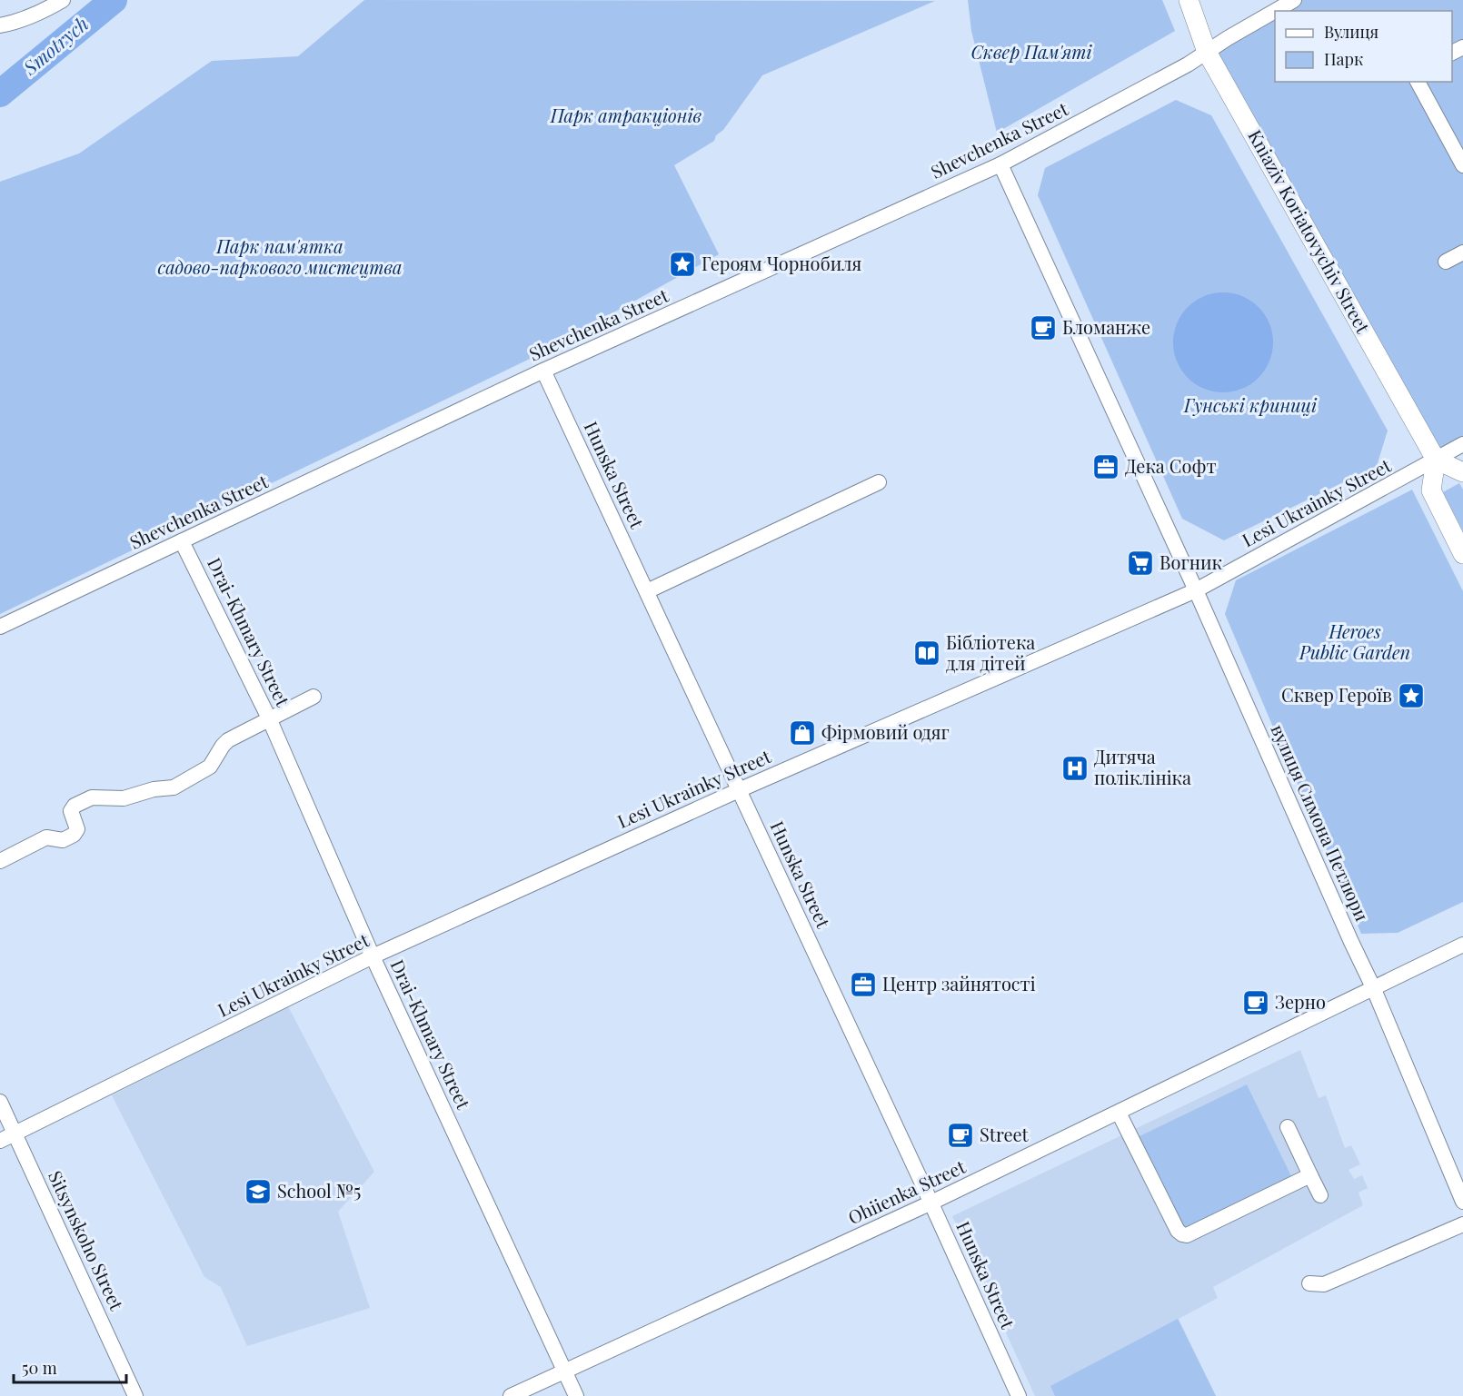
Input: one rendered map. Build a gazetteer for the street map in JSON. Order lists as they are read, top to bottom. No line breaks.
{"streets":{"main road":["Kniaziv Koriatovychiv Street"],"street":["Shevchenka Street","Hunska Street","Lesi Ukrainky Street","Drai-Khmary Street","вулиця Симона Петлюри","Ohiienka Street","Sitsynskoho Street"]},"crossings":[["Shevchenka Street","Kniaziv Koriatovychiv Street"],["Shevchenka Street","Hunska Street"],["Shevchenka Street","Drai-Khmary Street"],["Shevchenka Street","вулиця Симона Петлюри"],["Kniaziv Koriatovychiv Street","Lesi Ukrainky Street"],["Hunska Street","Lesi Ukrainky Street"],["Hunska Street","Ohiienka Street"],["Lesi Ukrainky Street","Drai-Khmary Street"],["Lesi Ukrainky Street","вулиця Симона Петлюри"],["Lesi Ukrainky Street","Sitsynskoho Street"],["Drai-Khmary Street","Ohiienka Street"],["вулиця Симона Петлюри","Ohiienka Street"]],"water":["Smotrych"],"parks":["Сквер Пам'яті","Парк атракціонів","Парк пам'ятка садово-паркового мистецтва","Гунські криниці","Heroes Public Garden"],"places":{"place":["Героям Чорнобиля","Сквер Героїв"],"cafe":["Бломанже","Зерно","Street"],"office":["Дека Софт","Центр зайнятості"],"supermarket":["Вогник"],"library":["Бібліотека для дітей"],"shop":["Фірмовий одяг"],"hospital":["Дитяча поліклініка"],"school or university":["School №5"]},"legend":["Вулиця","Парк"],"scale_bar":"50 m"}
